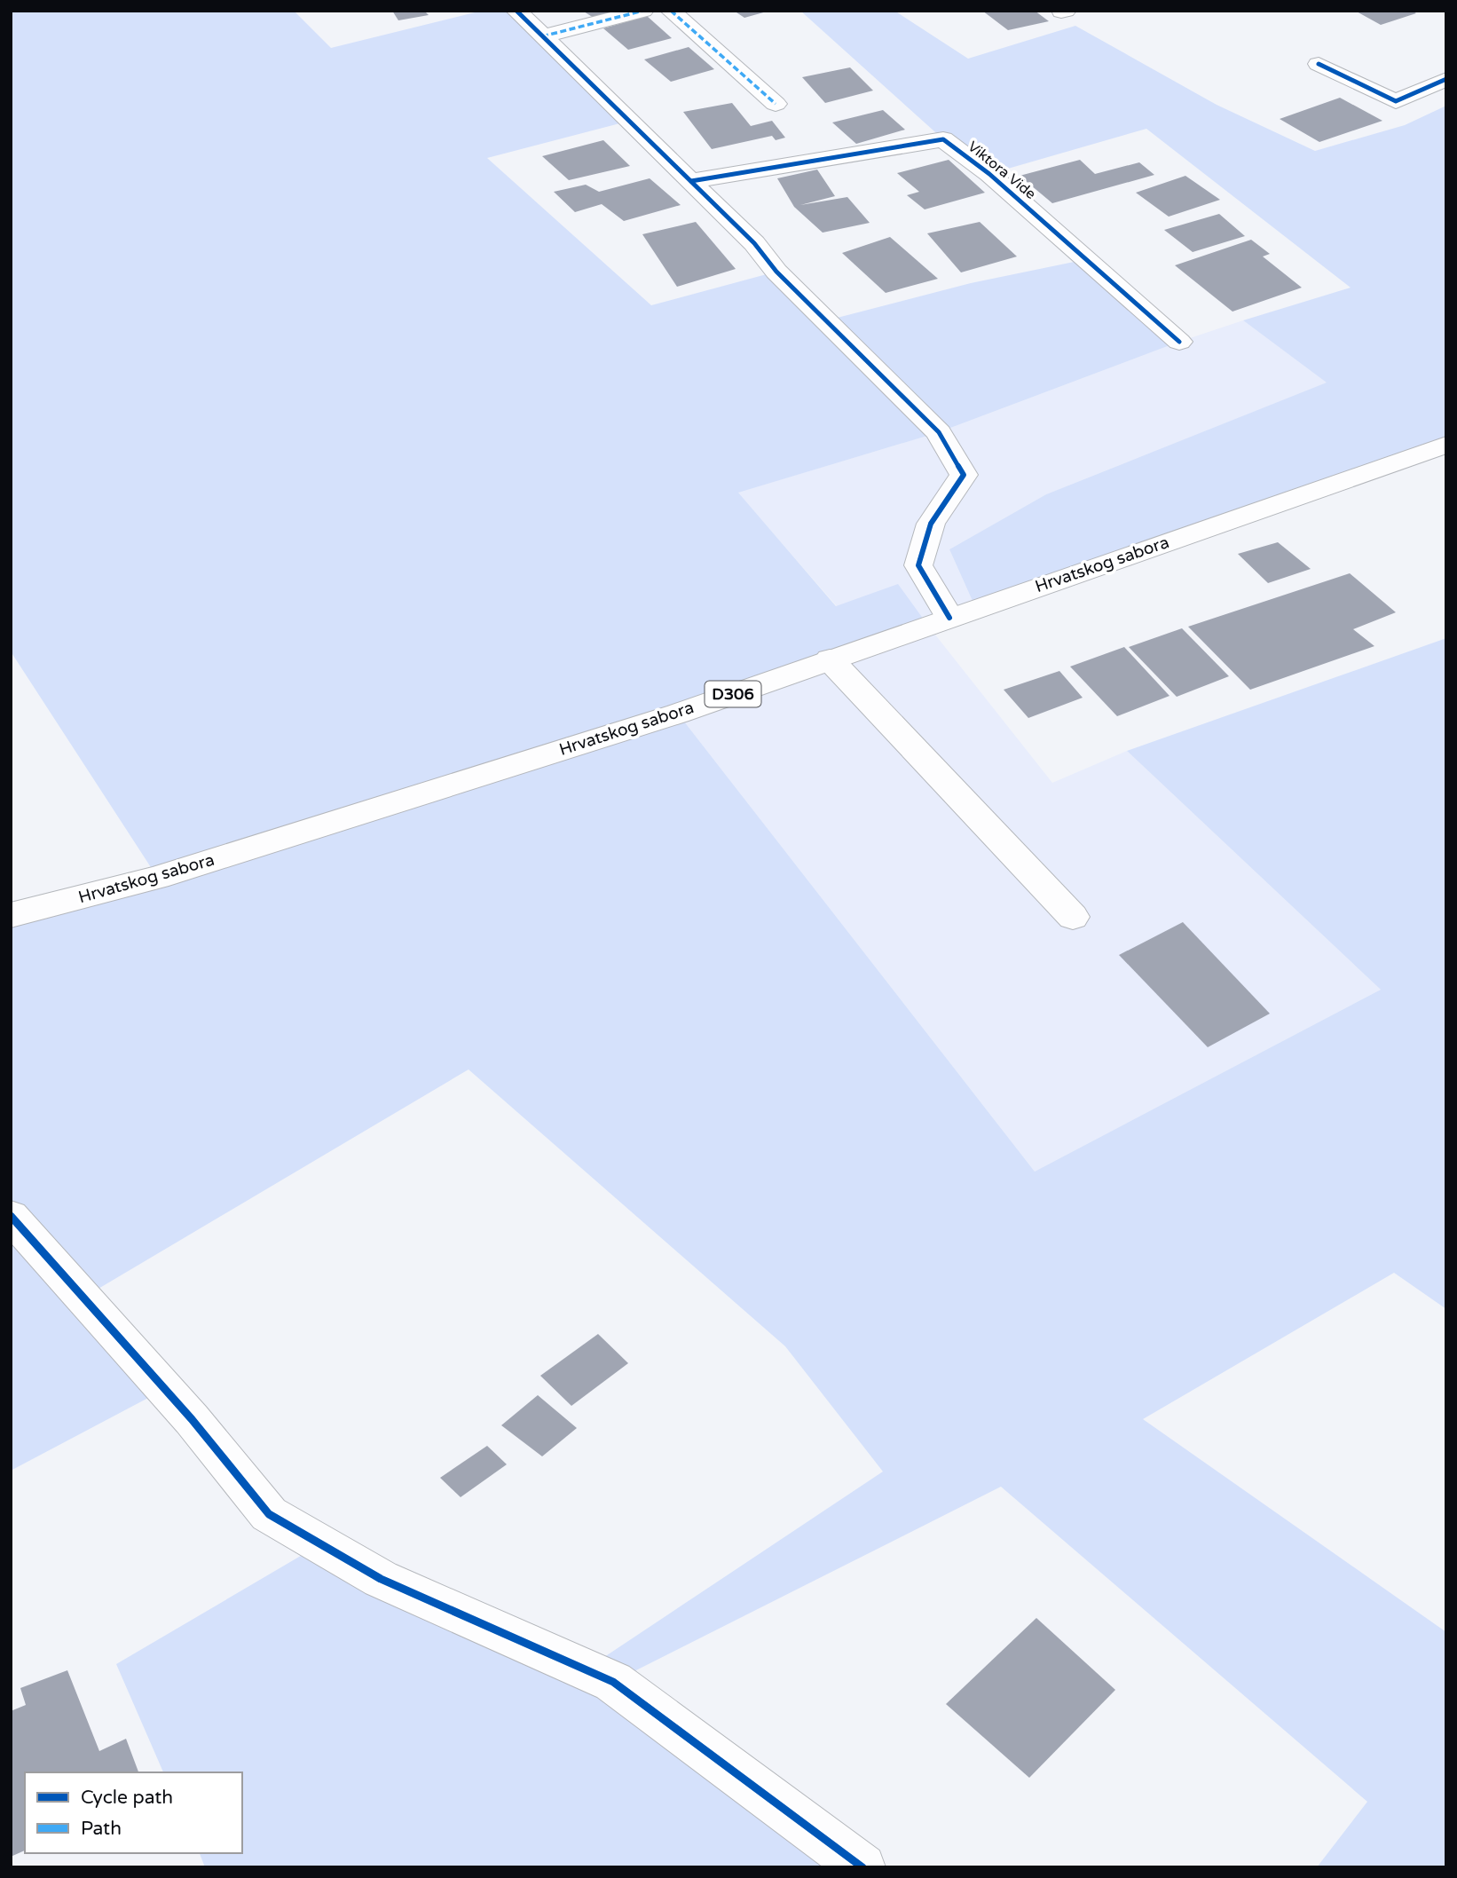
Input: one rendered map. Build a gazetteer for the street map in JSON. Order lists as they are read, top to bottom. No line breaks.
{"streets":{"street":["Viktora Vide","Hrvatskog sabora","D306"]},"legend":["Cycle path","Path"]}
